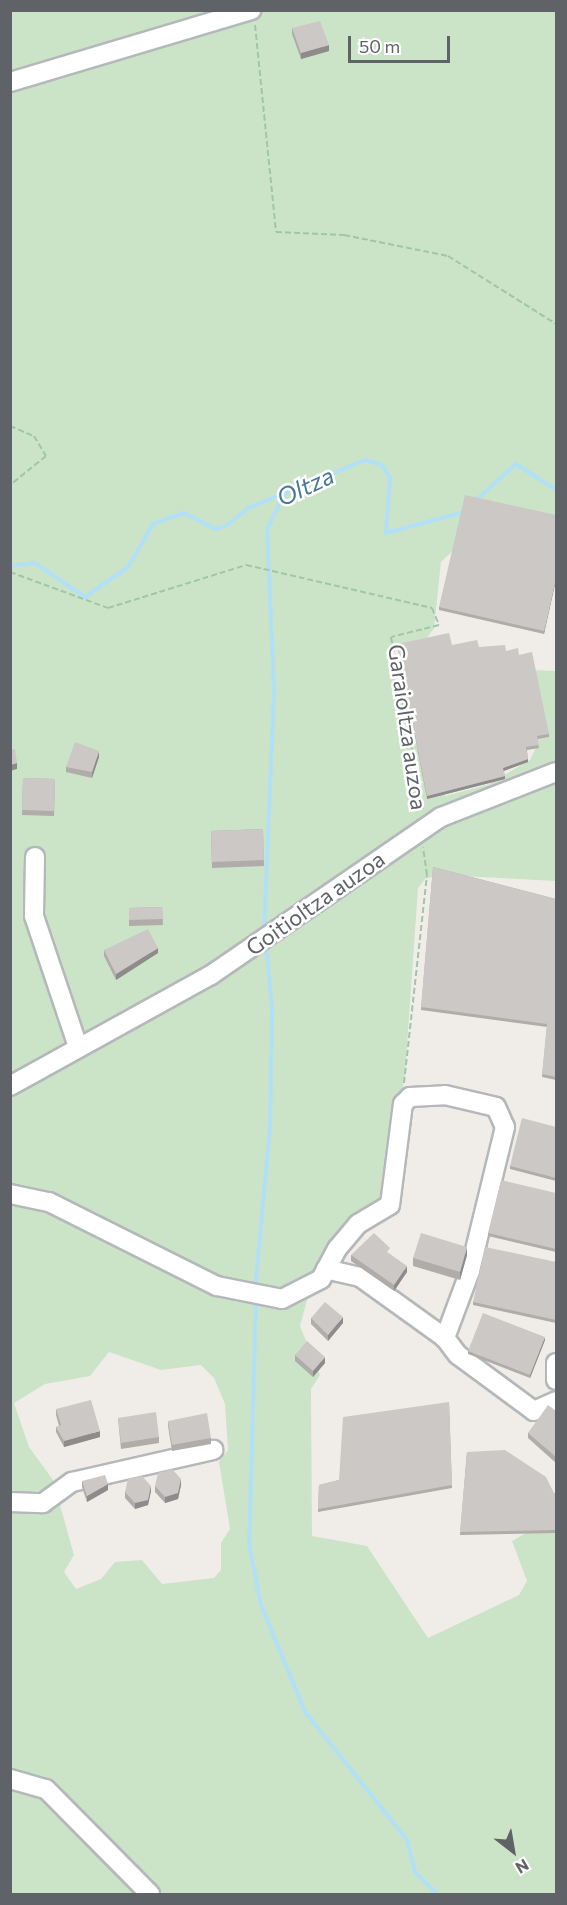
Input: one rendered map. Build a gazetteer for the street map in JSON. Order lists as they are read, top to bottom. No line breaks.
{"streets":{"street":["Goitioltza auzoa"],"path":["Garaioltza auzoa"]},"crossings":[["Garaioltza auzoa","Goitioltza auzoa"]],"water":["Oltza"],"scale_bar":"50 m","north":"bottom right"}
